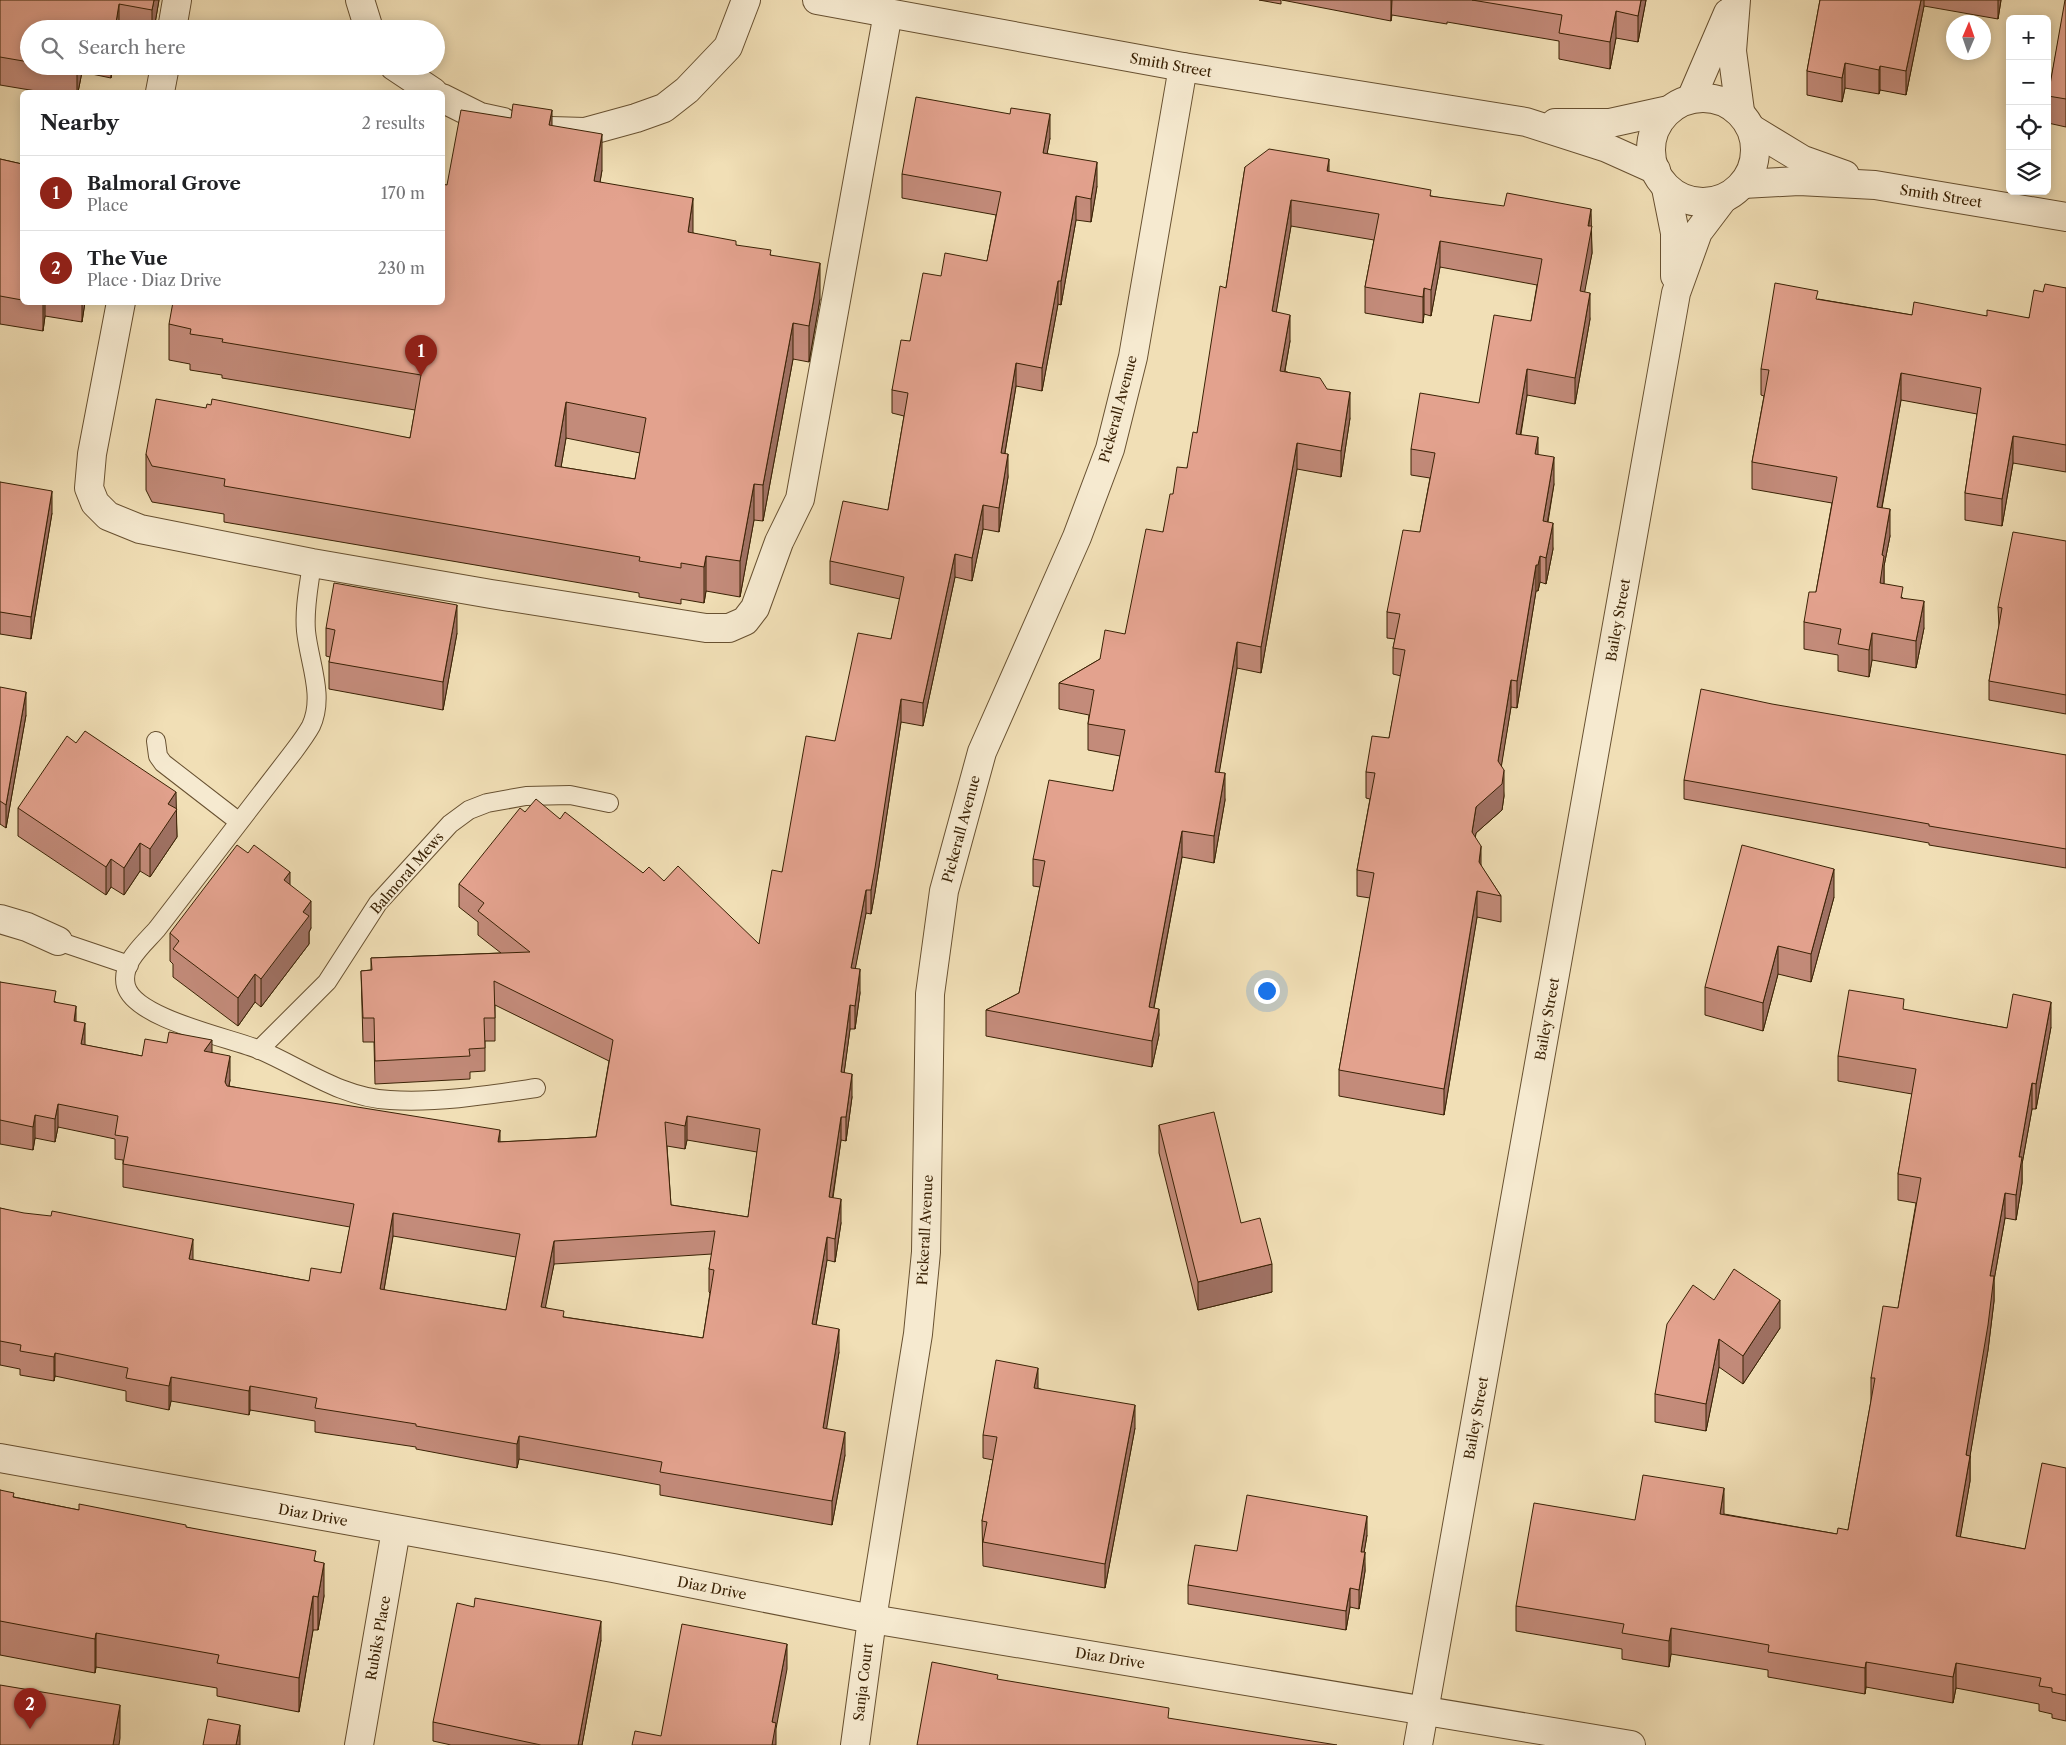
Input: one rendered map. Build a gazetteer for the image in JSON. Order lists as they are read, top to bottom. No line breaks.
{"streets":{"street":["Smith Street","Pickerall Avenue","Bailey Street","Diaz Drive","Rubiks Place","Sanja Court"],"lane":["Balmoral Mews"]},"crossings":[["Smith Street","Pickerall Avenue"],["Smith Street","Bailey Street"],["Pickerall Avenue","Diaz Drive"],["Pickerall Avenue","Sanja Court"],["Bailey Street","Diaz Drive"],["Diaz Drive","Rubiks Place"],["Diaz Drive","Sanja Court"]],"north":"top","page":{"map_buttons":["+","−"],"search":"Search here","heading":["Nearby","2 results"],"list":[{"mark":"1","name":"Balmoral Grove","note":"Place","value":"170 m"},{"mark":"2","name":"The Vue","note":"Place · Diaz Drive","value":"230 m"}],"pins":["1","2"]}}
